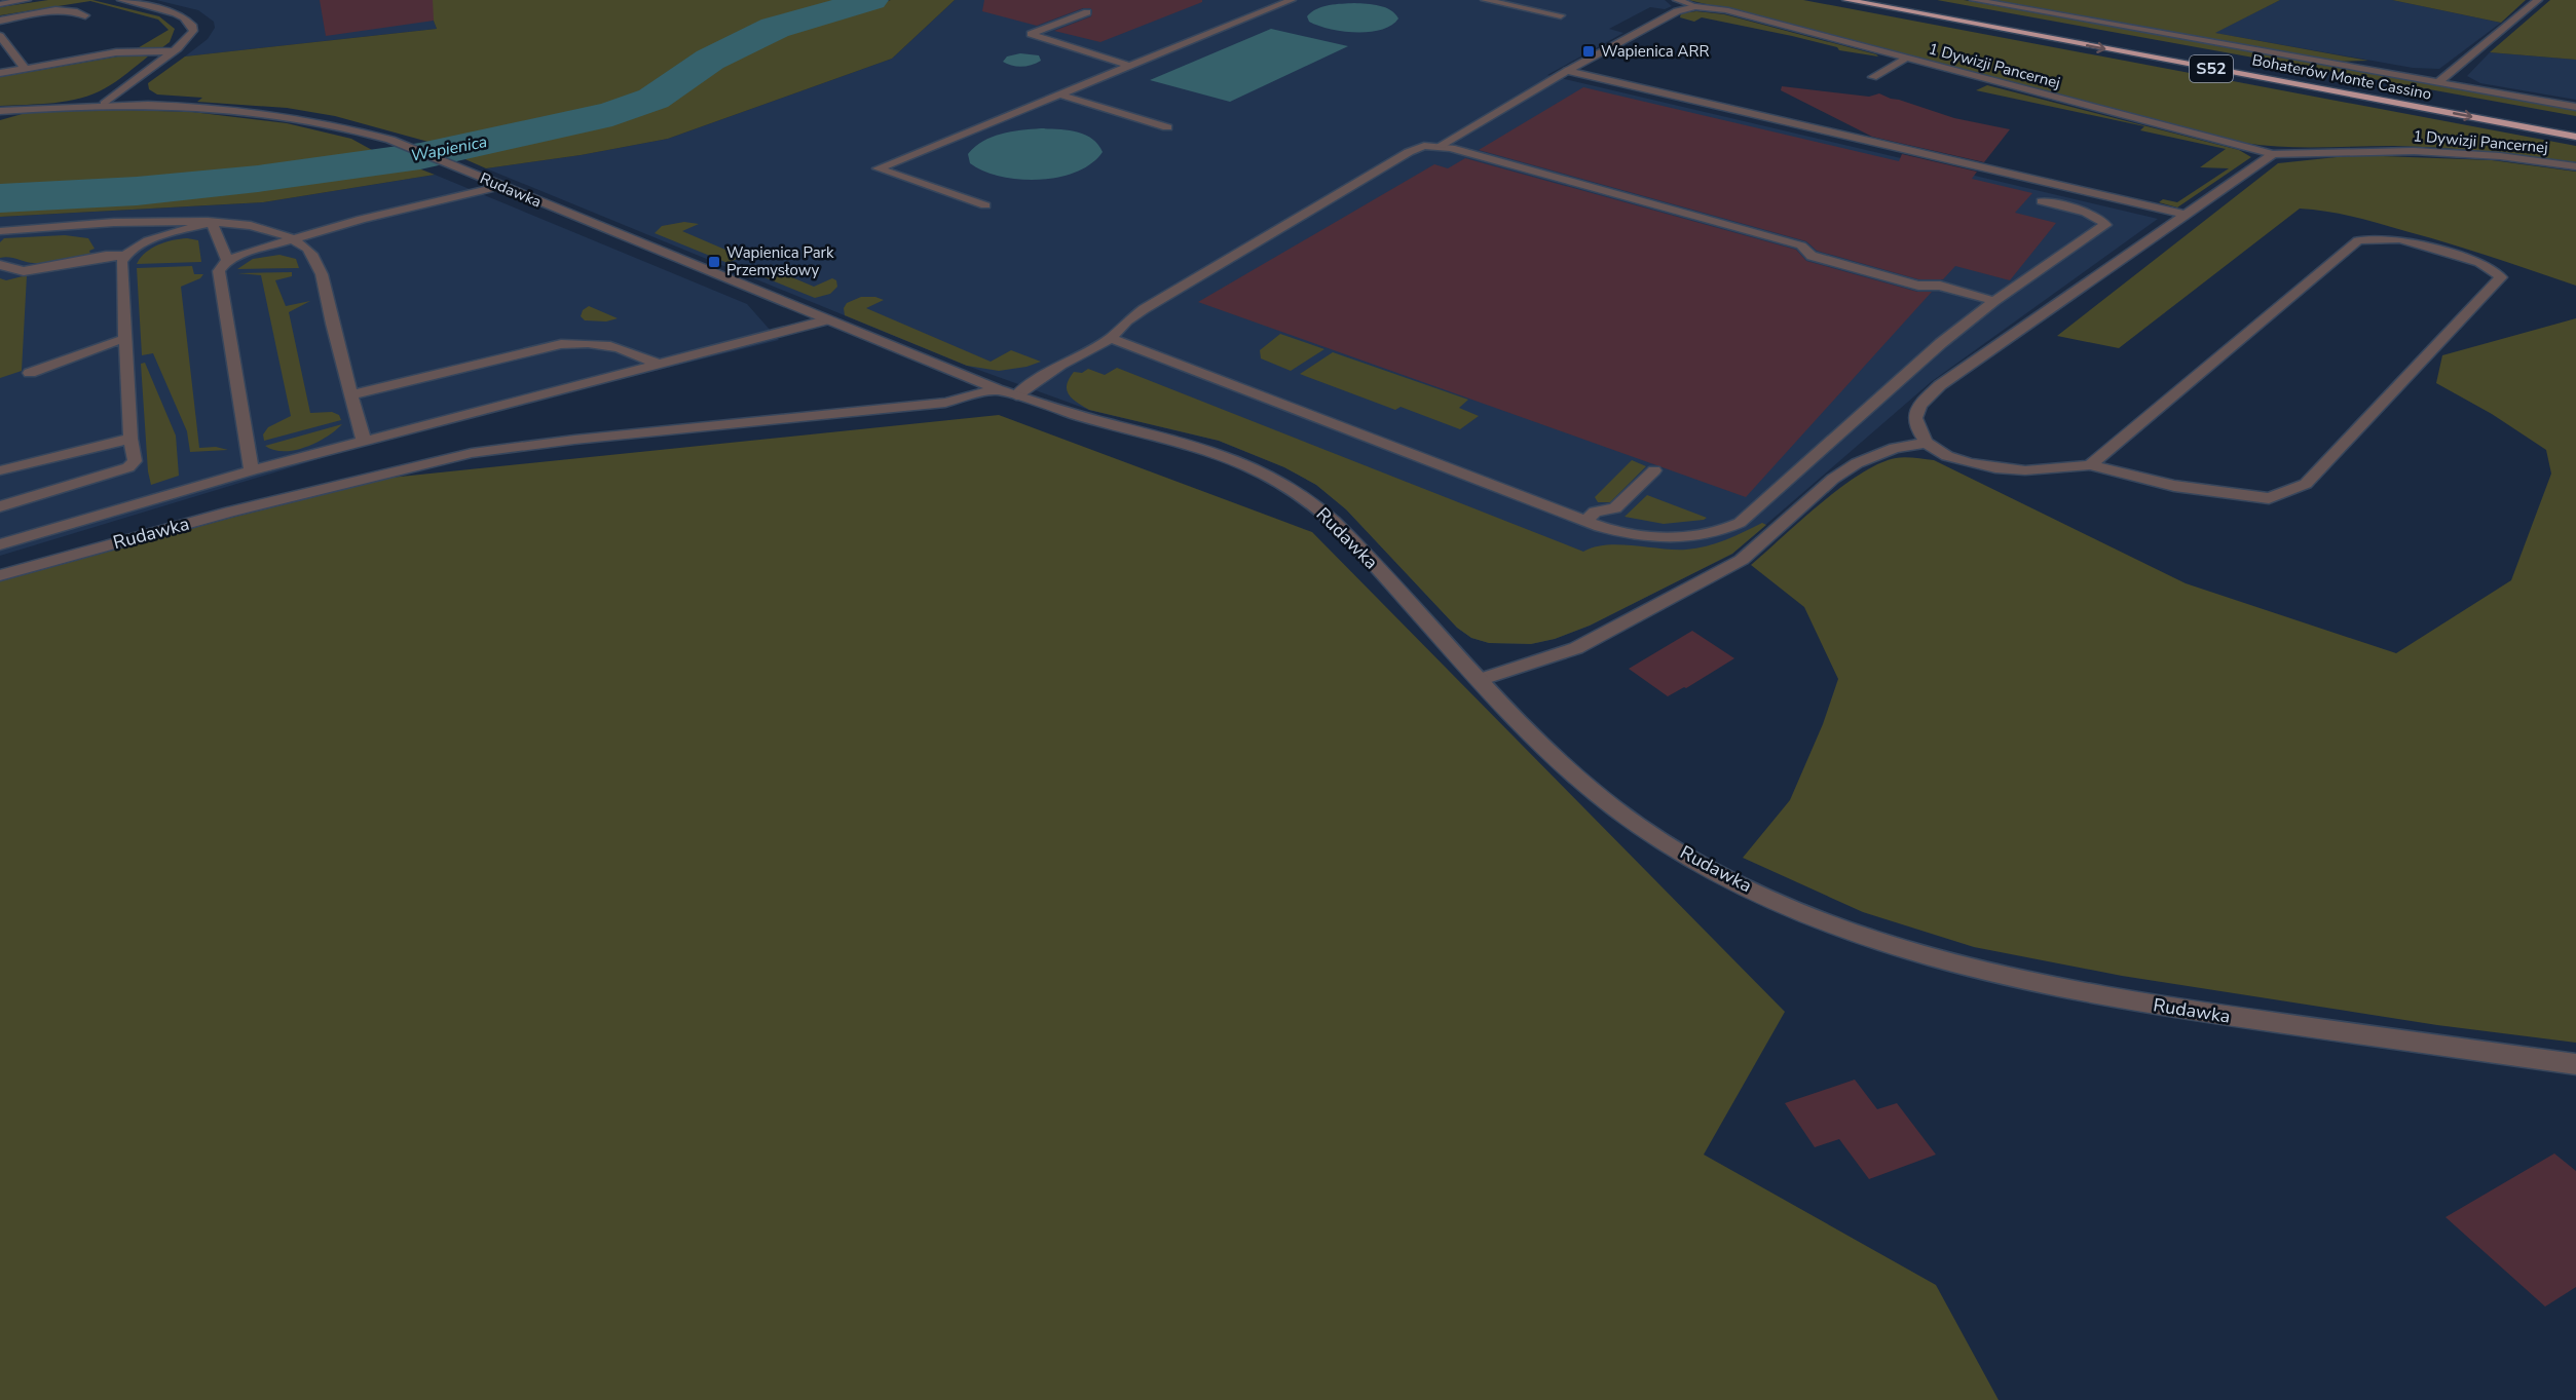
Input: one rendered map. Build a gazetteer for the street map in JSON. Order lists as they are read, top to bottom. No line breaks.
{"streets":{"highway":["S52","Bohaterów Monte Cassino"],"street":["1 Dywizji Pancernej","Rudawka"]},"water":["Wapienica"],"places":{"transit":["Wapienica ARR","Wapienica Park Przemysłowy"]}}
